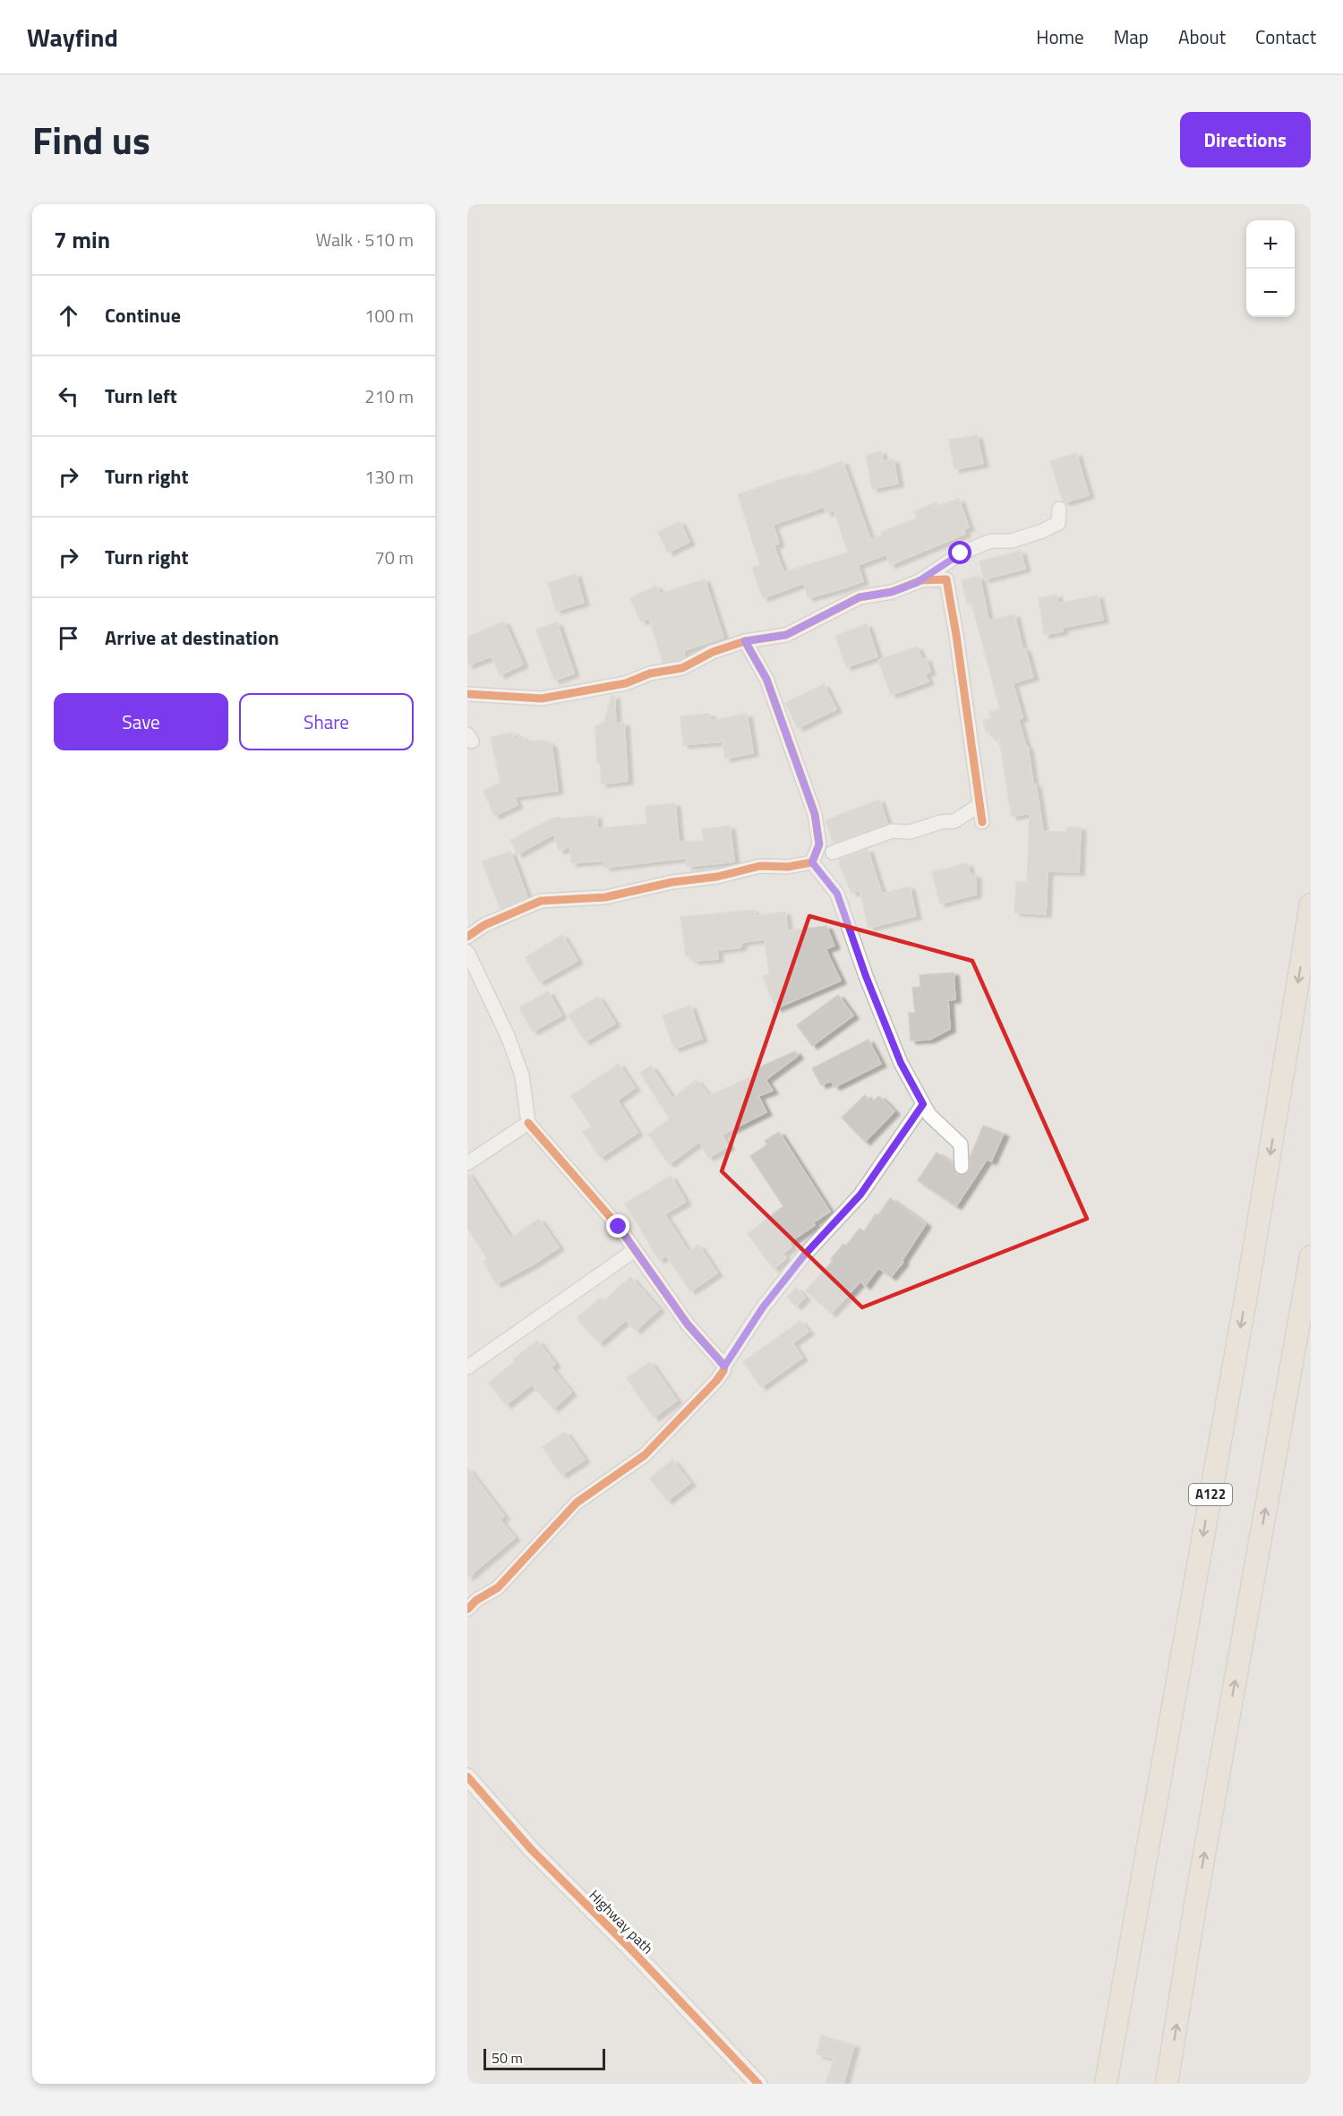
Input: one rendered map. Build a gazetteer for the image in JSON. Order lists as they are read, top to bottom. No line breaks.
{"streets":{"highway":["A122"],"street":["Highway path"]},"scale_bar":"50 m","page":{"header":"Wayfind","nav":["Home","Map","About","Contact"],"title":"Find us","buttons":["Directions",["Save","Share"]],"heading":["7 min","Walk · 510 m"],"map_buttons":["+","−"],"list":[["Continue","100 m"],["Turn left","210 m"],["Turn right","130 m"],["Turn right","70 m"],"Arrive at destination"],"scale":"50 m"}}
